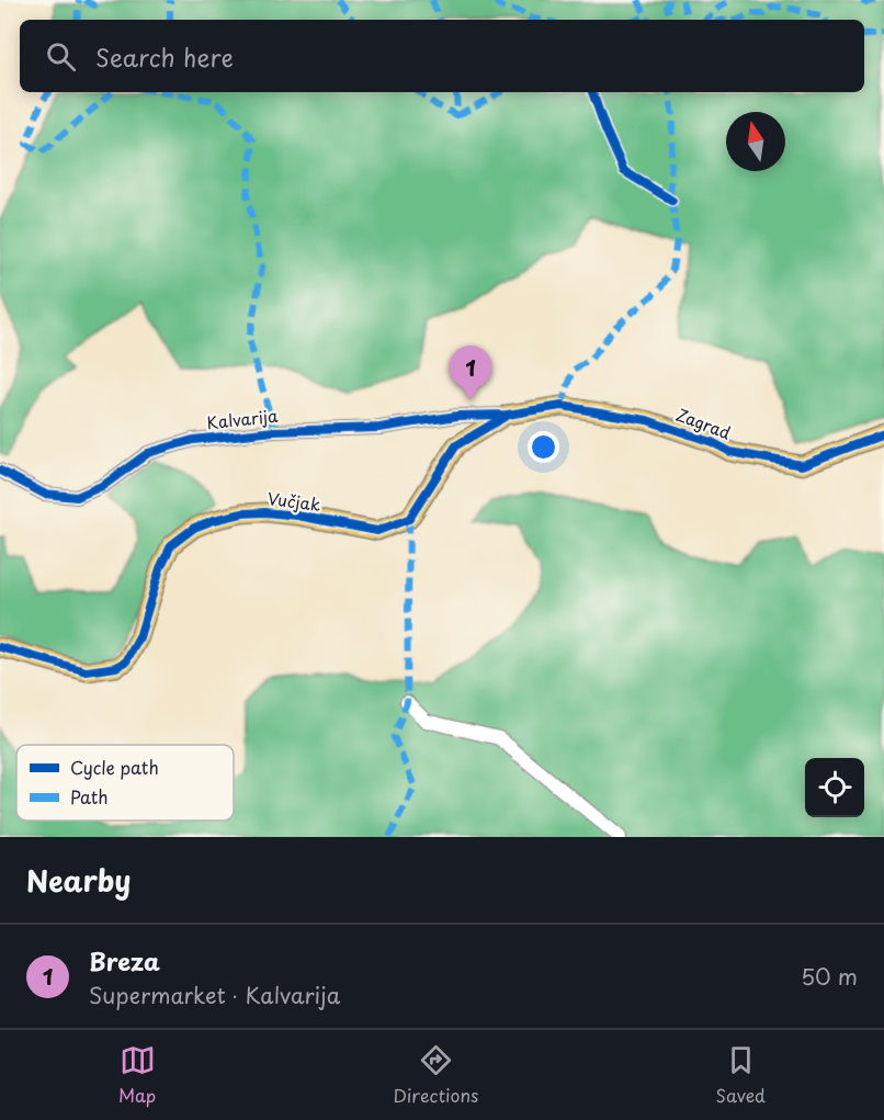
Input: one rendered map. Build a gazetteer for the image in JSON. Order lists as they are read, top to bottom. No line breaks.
{"streets":{"main road":["Zagrad","Vučjak"],"street":["Kalvarija"]},"crossings":[["Kalvarija","Zagrad"],["Kalvarija","Vučjak"],["Zagrad","Vučjak"]],"legend":["Cycle path","Path"],"north":"top","page":{"search":"Search here","pins":"1","heading":"Nearby","list":[{"mark":"1","name":"Breza","note":"Supermarket · Kalvarija","value":"50 m"}],"nav":["Map","Directions","Saved"]}}
